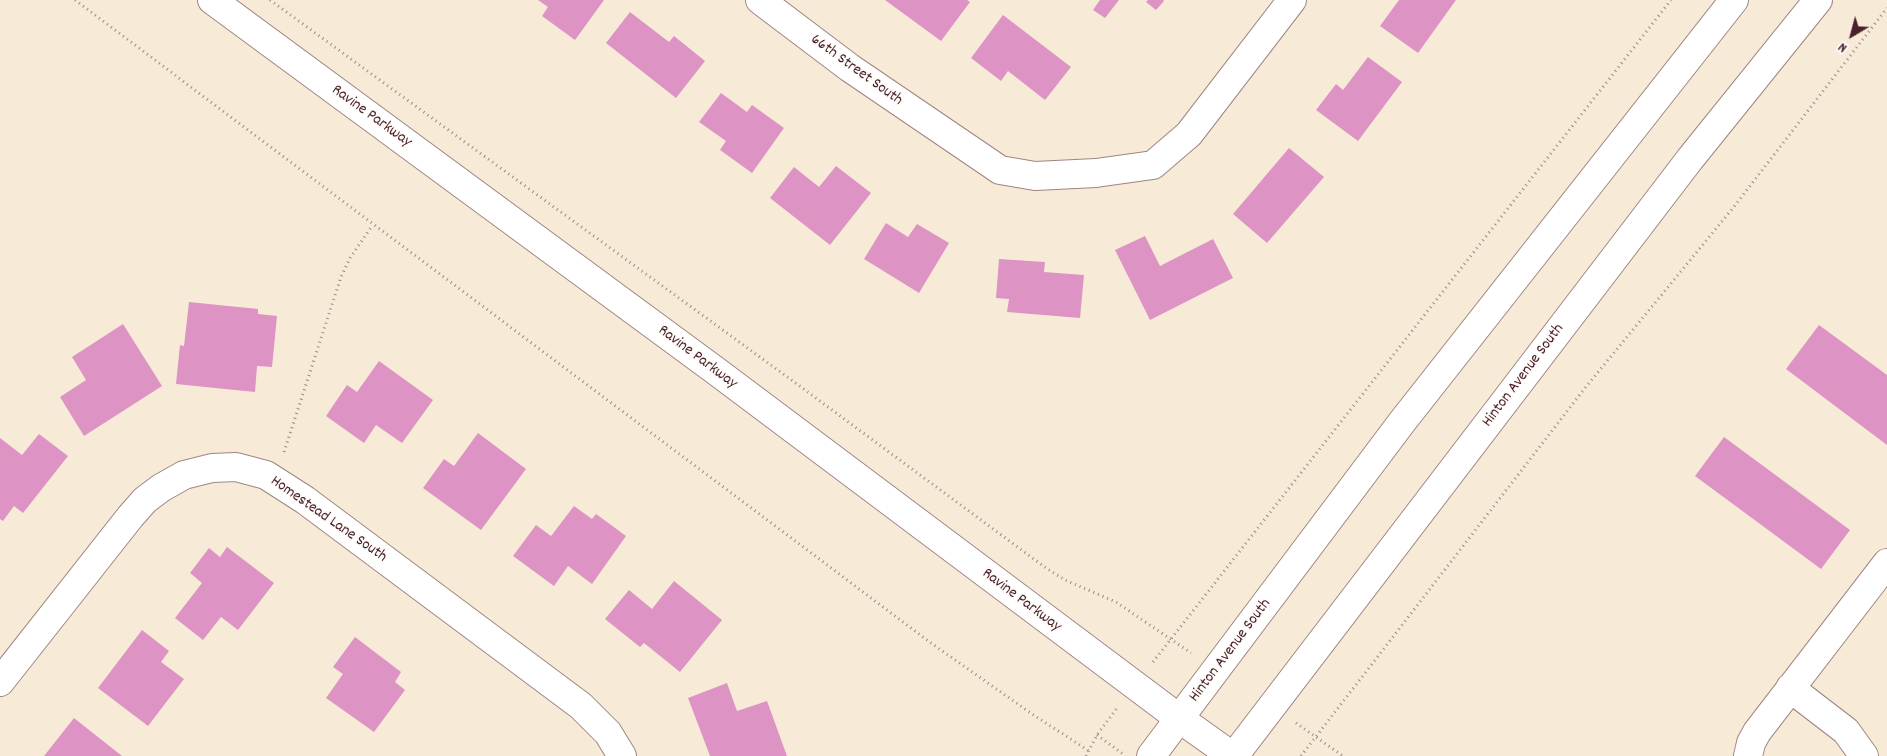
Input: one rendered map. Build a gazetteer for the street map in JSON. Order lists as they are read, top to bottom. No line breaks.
{"streets":{"street":["66th Street South","Ravine Parkway","Hinton Avenue South","Homestead Lane South"]},"crossings":[["Ravine Parkway","Hinton Avenue South"]],"north":"bottom left"}
